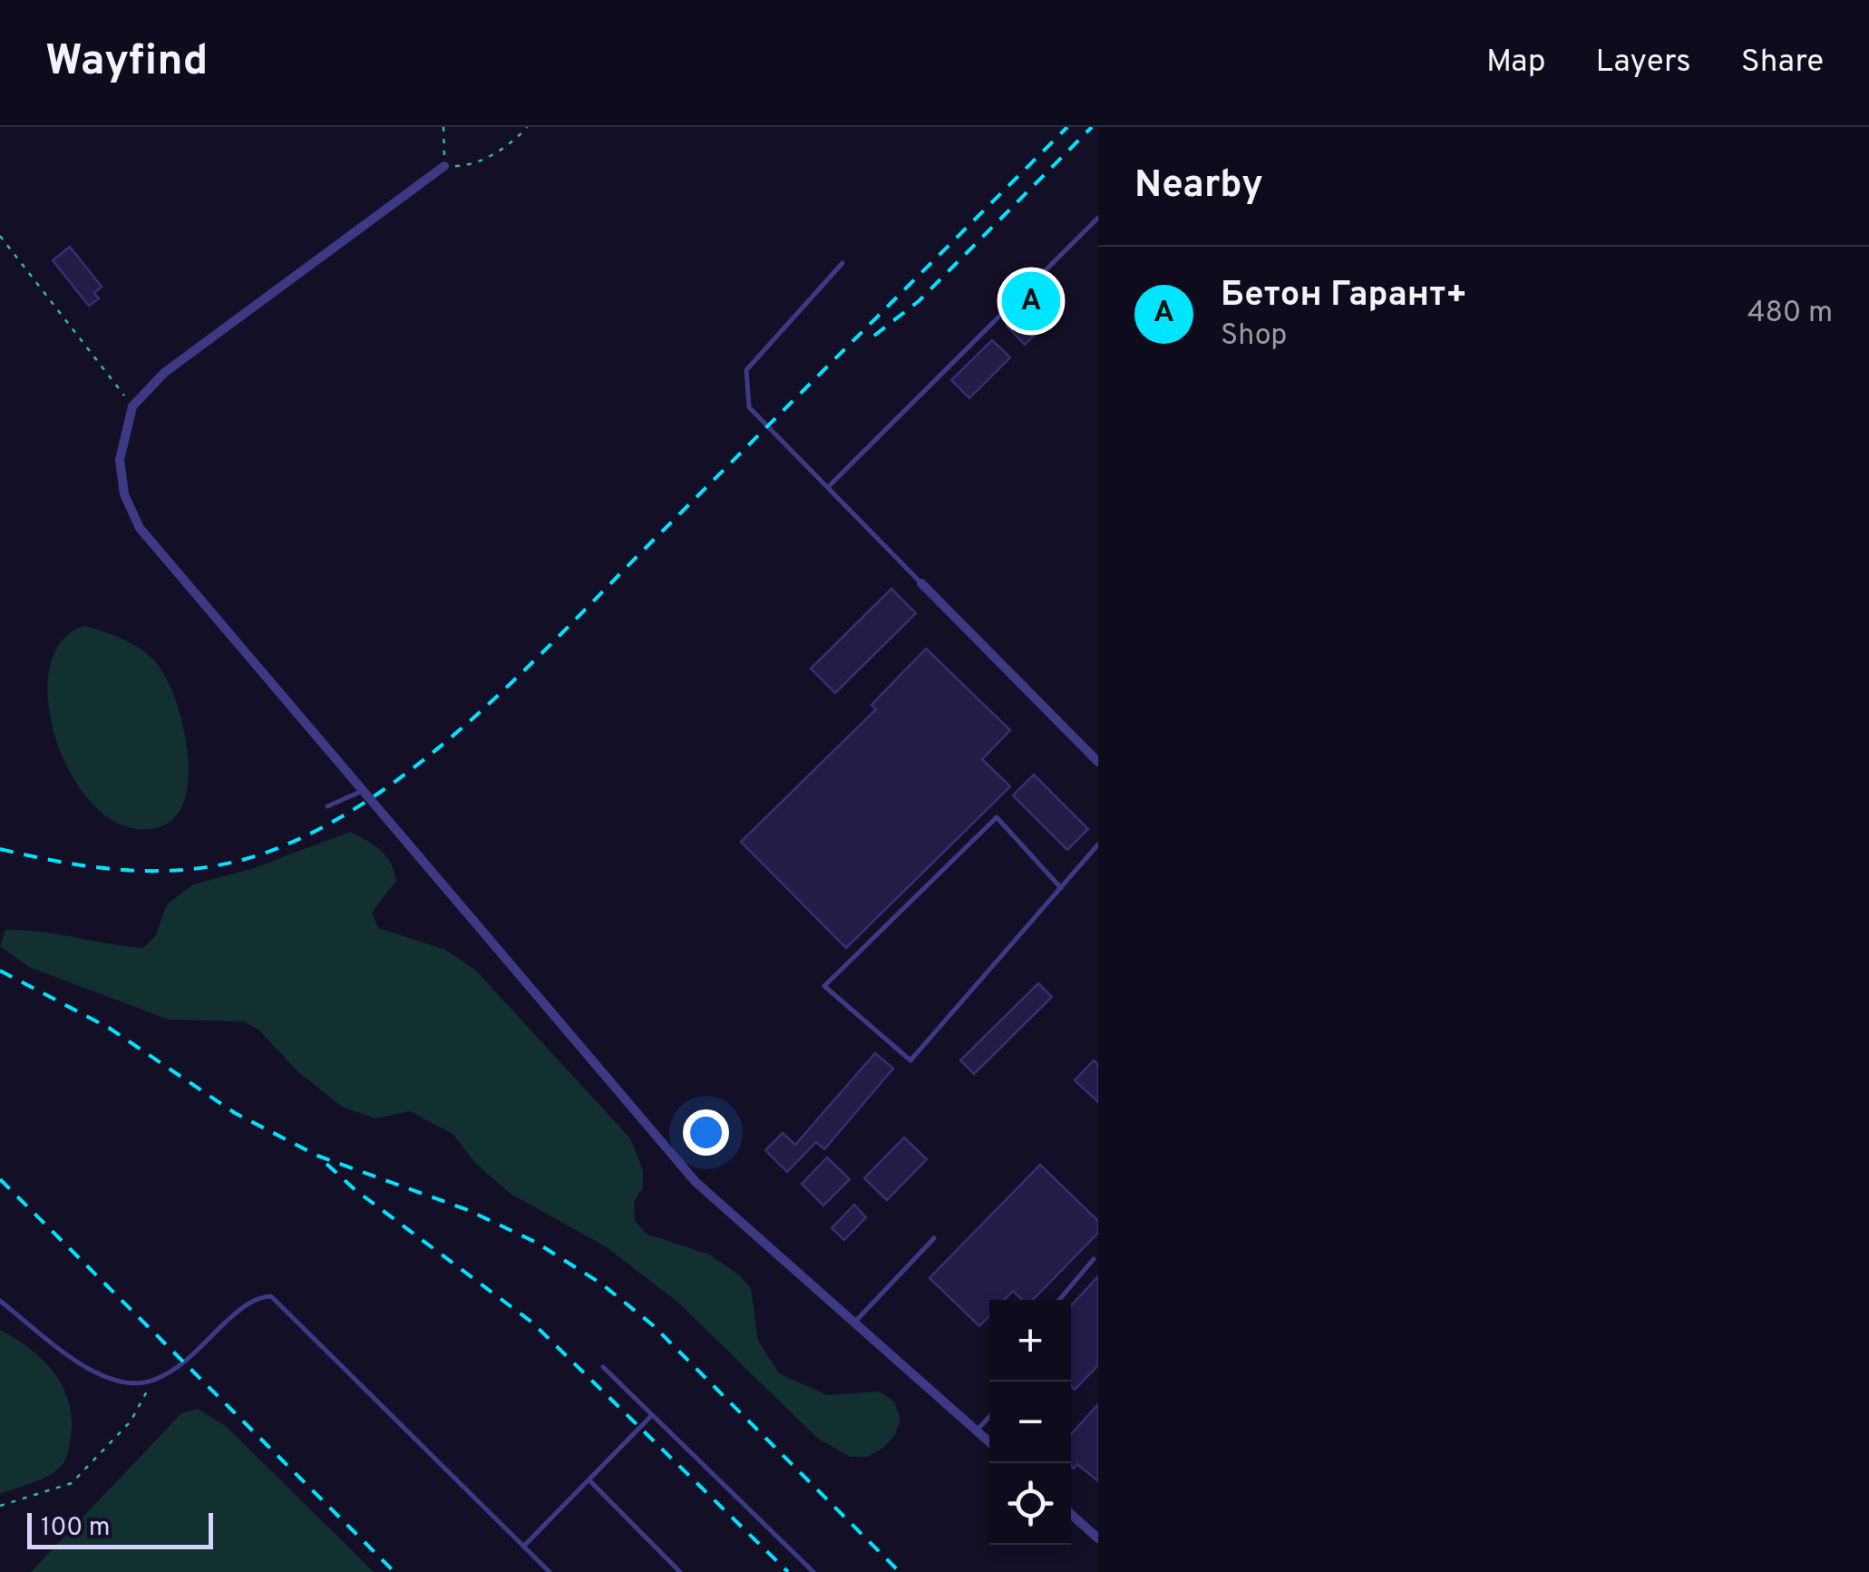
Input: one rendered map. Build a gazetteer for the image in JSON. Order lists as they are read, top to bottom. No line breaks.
{"scale_bar":"100 m","page":{"header":"Wayfind","nav":["Map","Layers","Share"],"heading":"Nearby","list":[{"mark":"A","name":"Бетон Гарант+","note":"Shop","value":"480 m"}],"pins":"A","map_buttons":["+","−"],"scale":"100 m"}}
